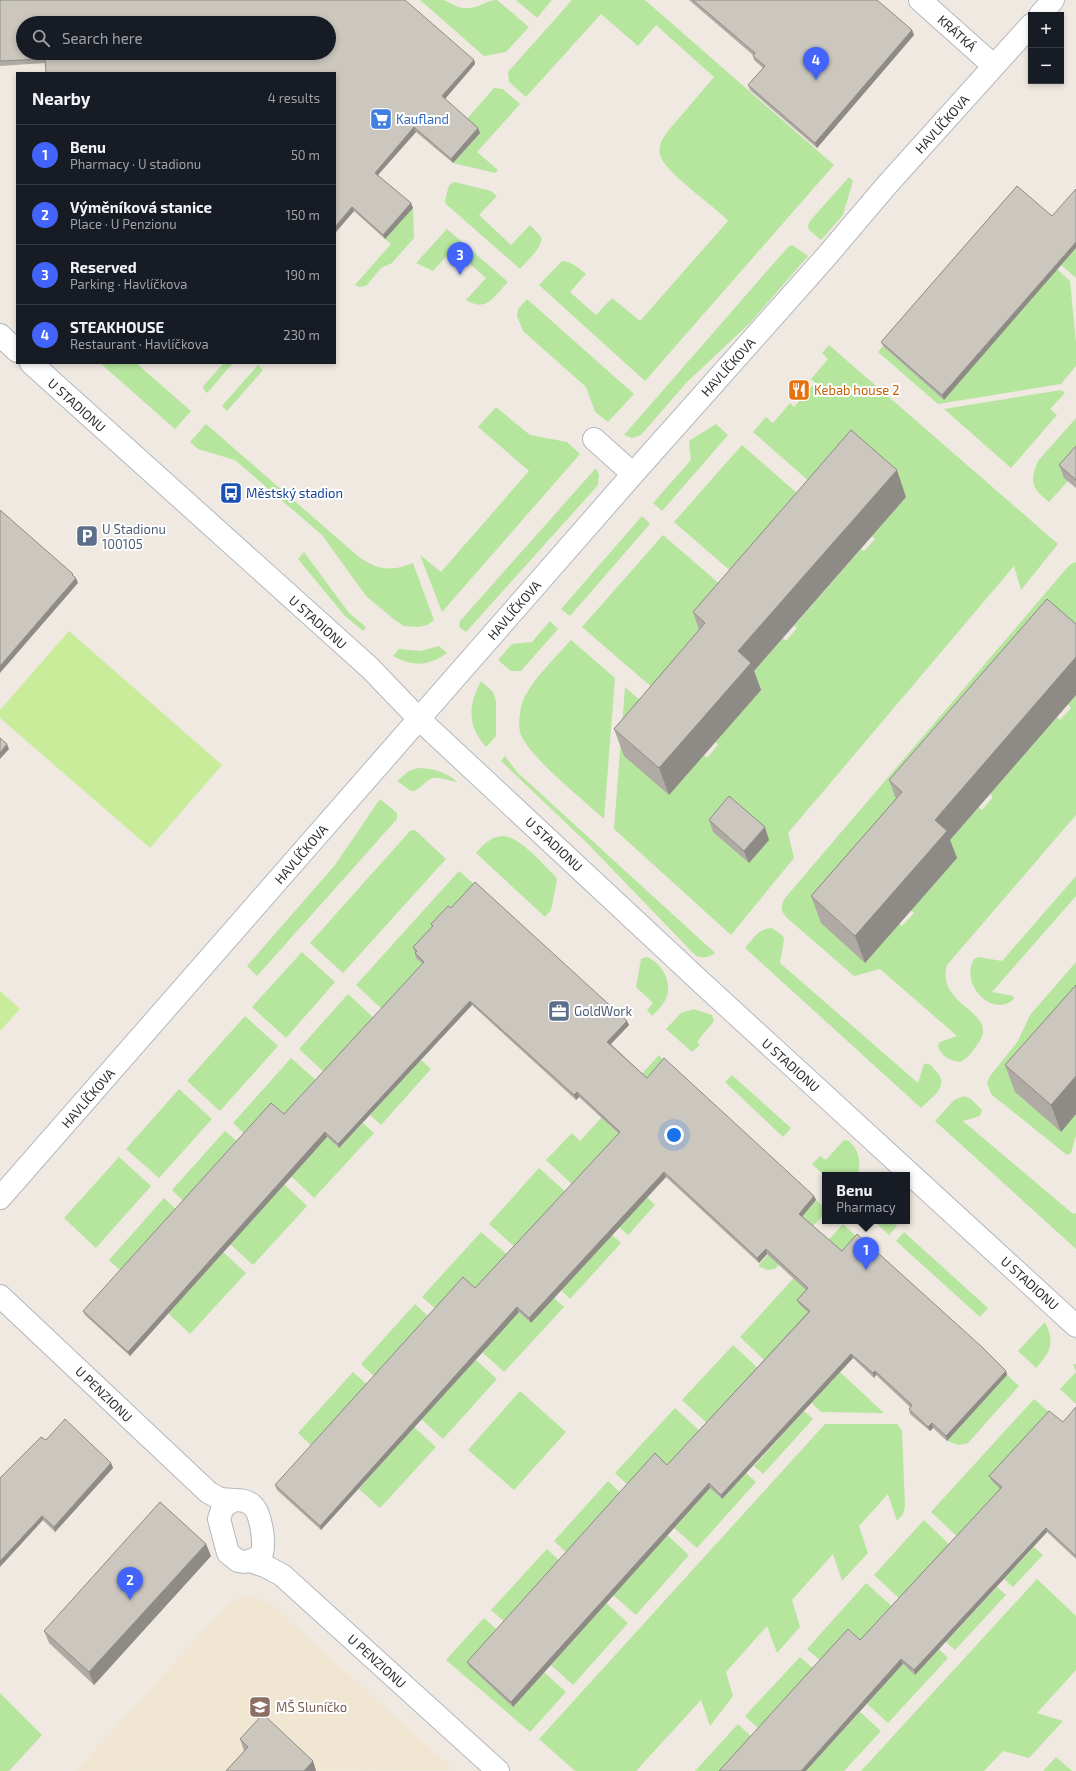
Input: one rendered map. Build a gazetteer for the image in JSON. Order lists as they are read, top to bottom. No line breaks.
{"streets":{"street":["KRÁTKÁ","HAVLÍČKOVA","U STADIONU","U PENZIONU"]},"crossings":[["KRÁTKÁ","HAVLÍČKOVA"],["HAVLÍČKOVA","U STADIONU"]],"places":{"supermarket":["Kaufland"],"restaurant":["Kebab house 2"],"bus stop":["Městský stadion"],"parking":["U Stadionu 100105"],"office":["GoldWork"],"school or university":["MŠ Sluníčko"]},"page":{"map_buttons":["+","−"],"search":"Search here","pins":["4","3","1","2"],"heading":["Nearby","4 results"],"list":[{"mark":"1","name":"Benu","note":"Pharmacy · U stadionu","value":"50 m"},{"mark":"2","name":"Výměníková stanice","note":"Place · U Penzionu","value":"150 m"},{"mark":"3","name":"Reserved","note":"Parking · Havlíčkova","value":"190 m"},{"mark":"4","name":"STEAKHOUSE","note":"Restaurant · Havlíčkova","value":"230 m"}],"popup":["Benu","Pharmacy"]}}
